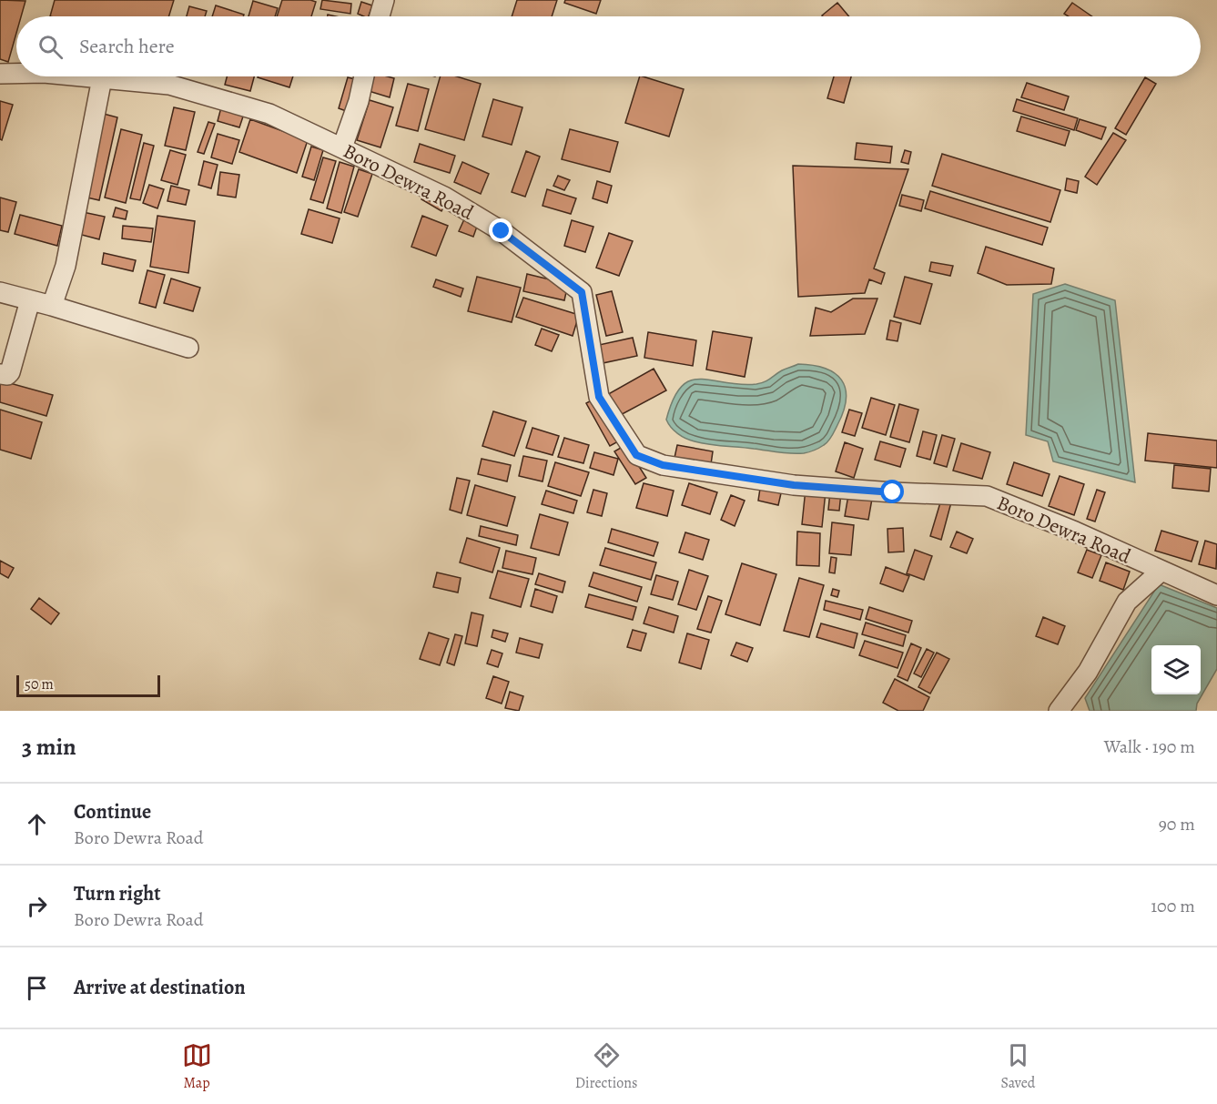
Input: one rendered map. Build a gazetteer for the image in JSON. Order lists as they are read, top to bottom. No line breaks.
{"streets":{"street":["Boro Dewra Road"]},"scale_bar":"50 m","page":{"search":"Search here","scale":"50 m","heading":["3 min","Walk · 190 m"],"list":[["Continue","Boro Dewra Road","90 m"],["Turn right","Boro Dewra Road","100 m"],"Arrive at destination"],"nav":["Map","Directions","Saved"]}}
